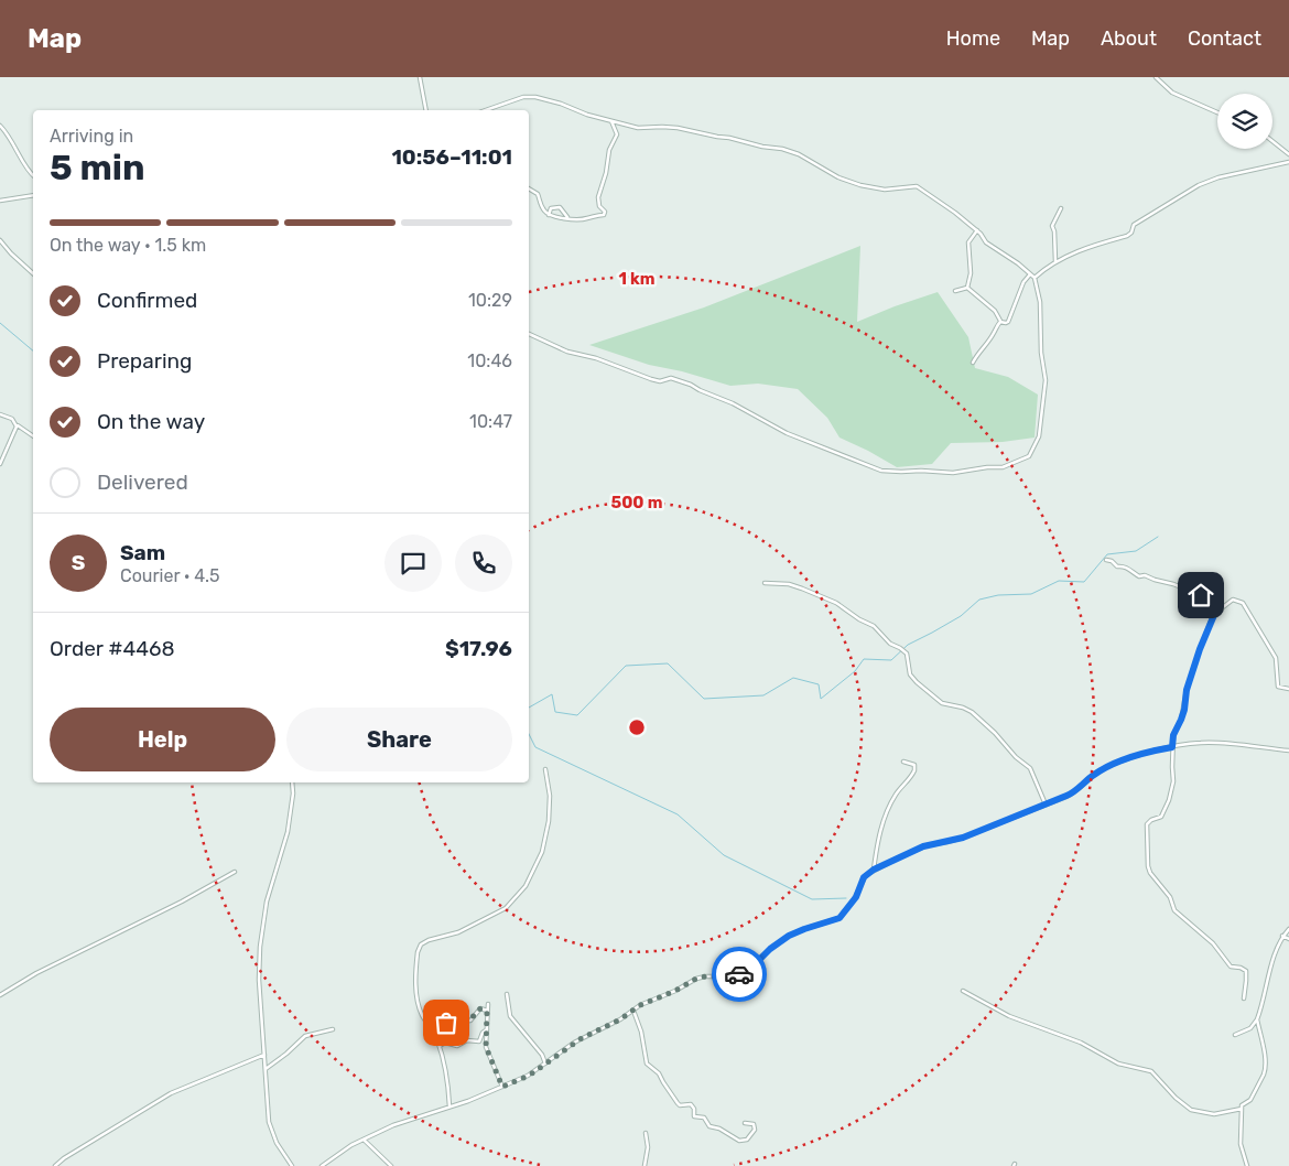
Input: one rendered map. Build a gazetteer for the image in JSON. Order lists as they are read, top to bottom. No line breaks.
{"page":{"header":"Map","nav":["Home","Map","About","Contact"],"heading":["5 min","Arriving in","10:56–11:01"],"panel":["Sam","Courier · 4.5","Order #4468","$17.96"],"bar":"On the way · 1.5 km","list":[["Confirmed","10:29"],["Preparing","10:46"],["On the way","10:47"],"Delivered"],"round":"S","buttons":["Help","Share"]},"rings":["1 km","500 m"]}
